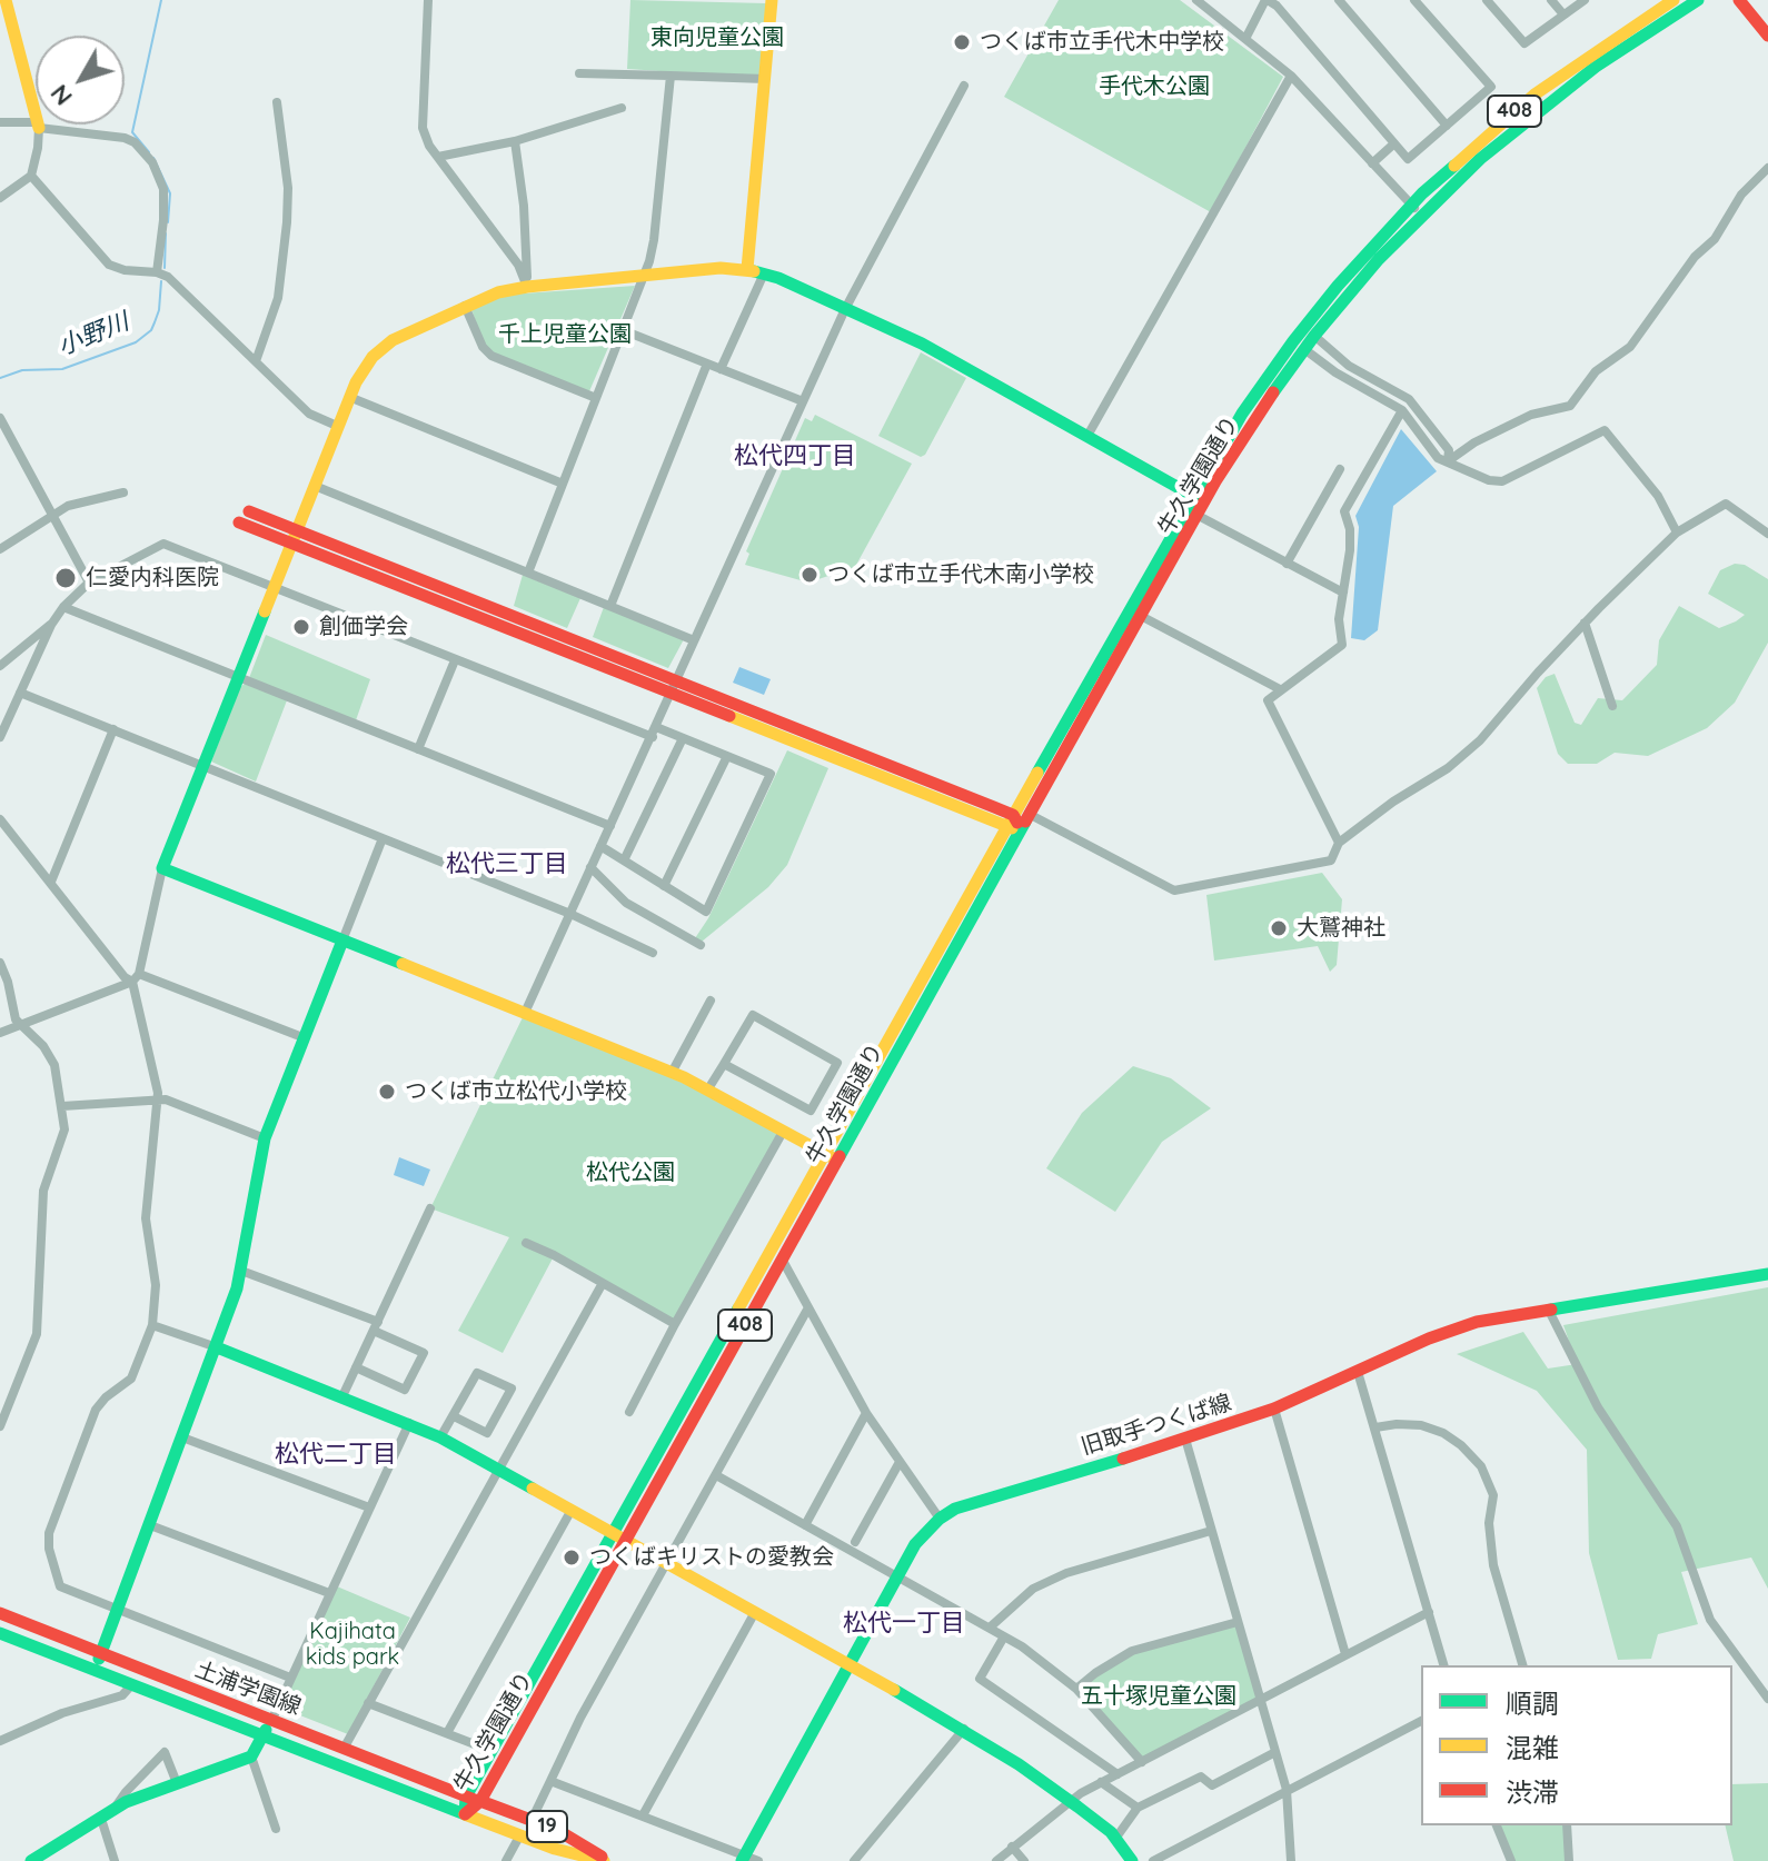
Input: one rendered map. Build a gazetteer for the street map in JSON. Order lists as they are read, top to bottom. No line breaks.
{"streets":{"main road":["408","牛久学園通り","旧取手つくば線","土浦学園線","19"]},"crossings":[["牛久学園通り","土浦学園線"],["牛久学園通り","19"],["土浦学園線","19"]],"districts":["松代四丁目","松代三丁目","松代二丁目","松代一丁目"],"water":["小野川"],"parks":["東向児童公園","手代木公園","千上児童公園","松代公園","Kajihata kids park","五十塚児童公園"],"places":["つくば市立手代木中学校","つくば市立手代木南小学校","仁愛内科医院","創価学会","大鷲神社","つくば市立松代小学校","つくばキリストの愛教会"],"legend":["順調","混雑","渋滞"],"north":"bottom left"}
